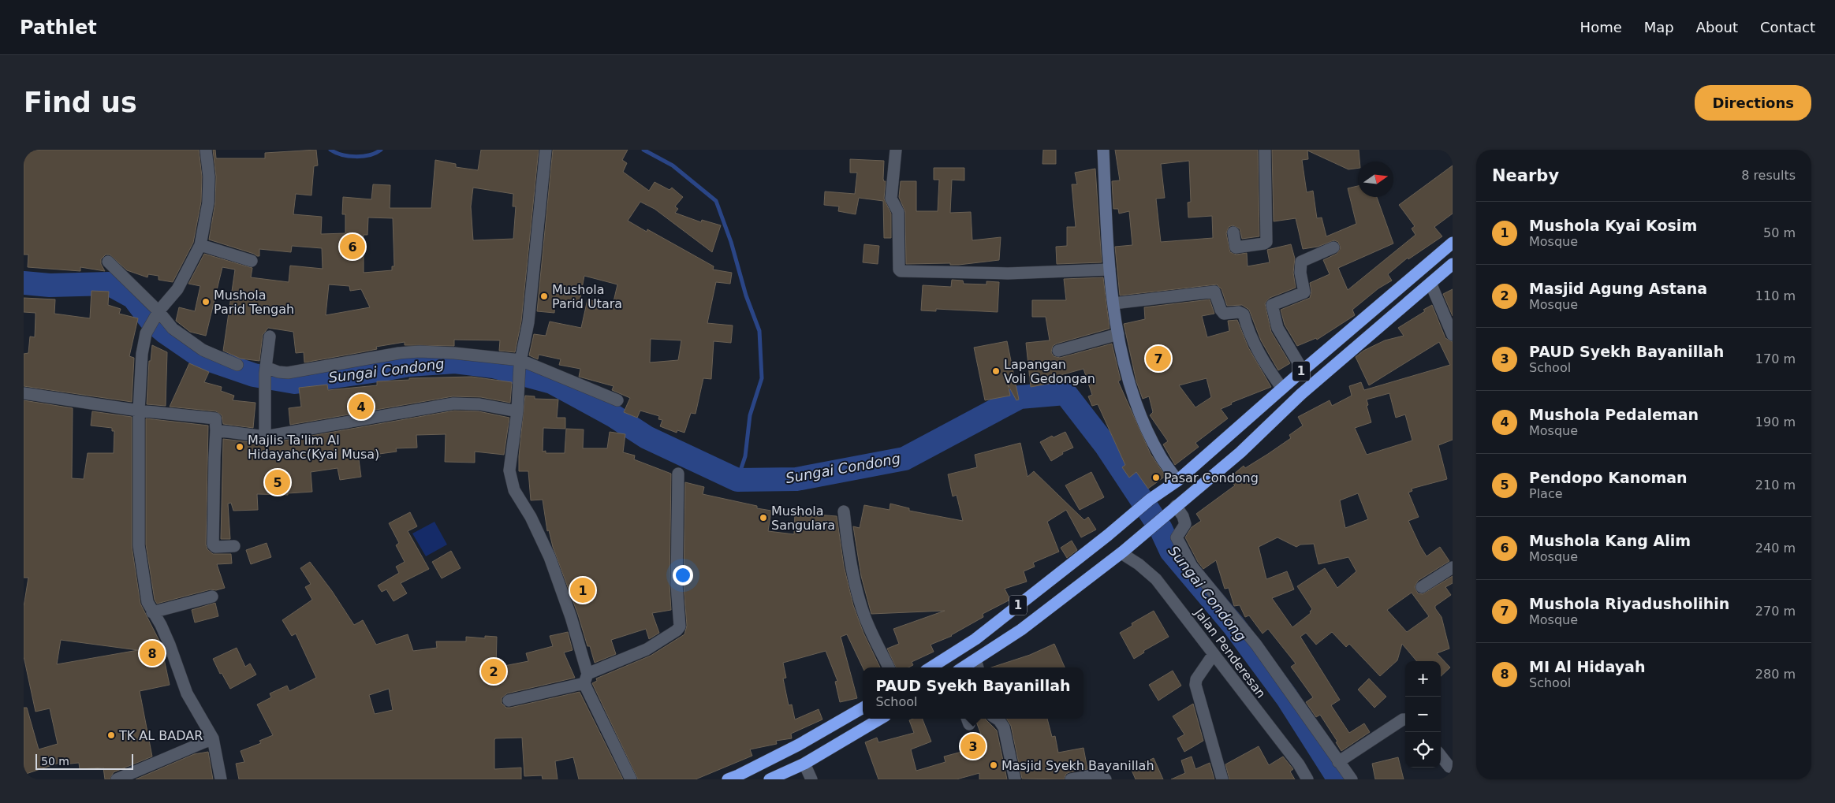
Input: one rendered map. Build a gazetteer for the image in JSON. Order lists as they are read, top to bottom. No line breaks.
{"streets":{"highway":["1"],"street":["Jalan Penderesan"]},"crossings":[["1","Jalan Penderesan"]],"water":["Sungai Condong"],"places":["Mushola Parid Utara","Mushola Parid Tengah","Lapangan Voli Gedongan","Majlis Ta'lim Al Hidayahc(Kyai Musa)","Pasar Condong","Mushola Sangulara","TK AL BADAR","Masjid Syekh Bayanillah"],"scale_bar":"50 m","north":"right","page":{"header":"Pathlet","nav":["Home","Map","About","Contact"],"buttons":"Directions","title":"Find us","heading":["Nearby","8 results"],"list":[{"mark":"1","name":"Mushola Kyai Kosim","note":"Mosque","value":"50 m"},{"mark":"2","name":"Masjid Agung Astana","note":"Mosque","value":"110 m"},{"mark":"3","name":"PAUD Syekh Bayanillah","note":"School","value":"170 m"},{"mark":"4","name":"Mushola Pedaleman","note":"Mosque","value":"190 m"},{"mark":"5","name":"Pendopo Kanoman","note":"Place","value":"210 m"},{"mark":"6","name":"Mushola Kang Alim","note":"Mosque","value":"240 m"},{"mark":"7","name":"Mushola Riyadusholihin","note":"Mosque","value":"270 m"},{"mark":"8","name":"MI Al Hidayah","note":"School","value":"280 m"}],"pins":["6","7","4","5","1","8","2","3"],"map_buttons":["+","−"],"popup":["PAUD Syekh Bayanillah","School"],"scale":"50 m"}}
